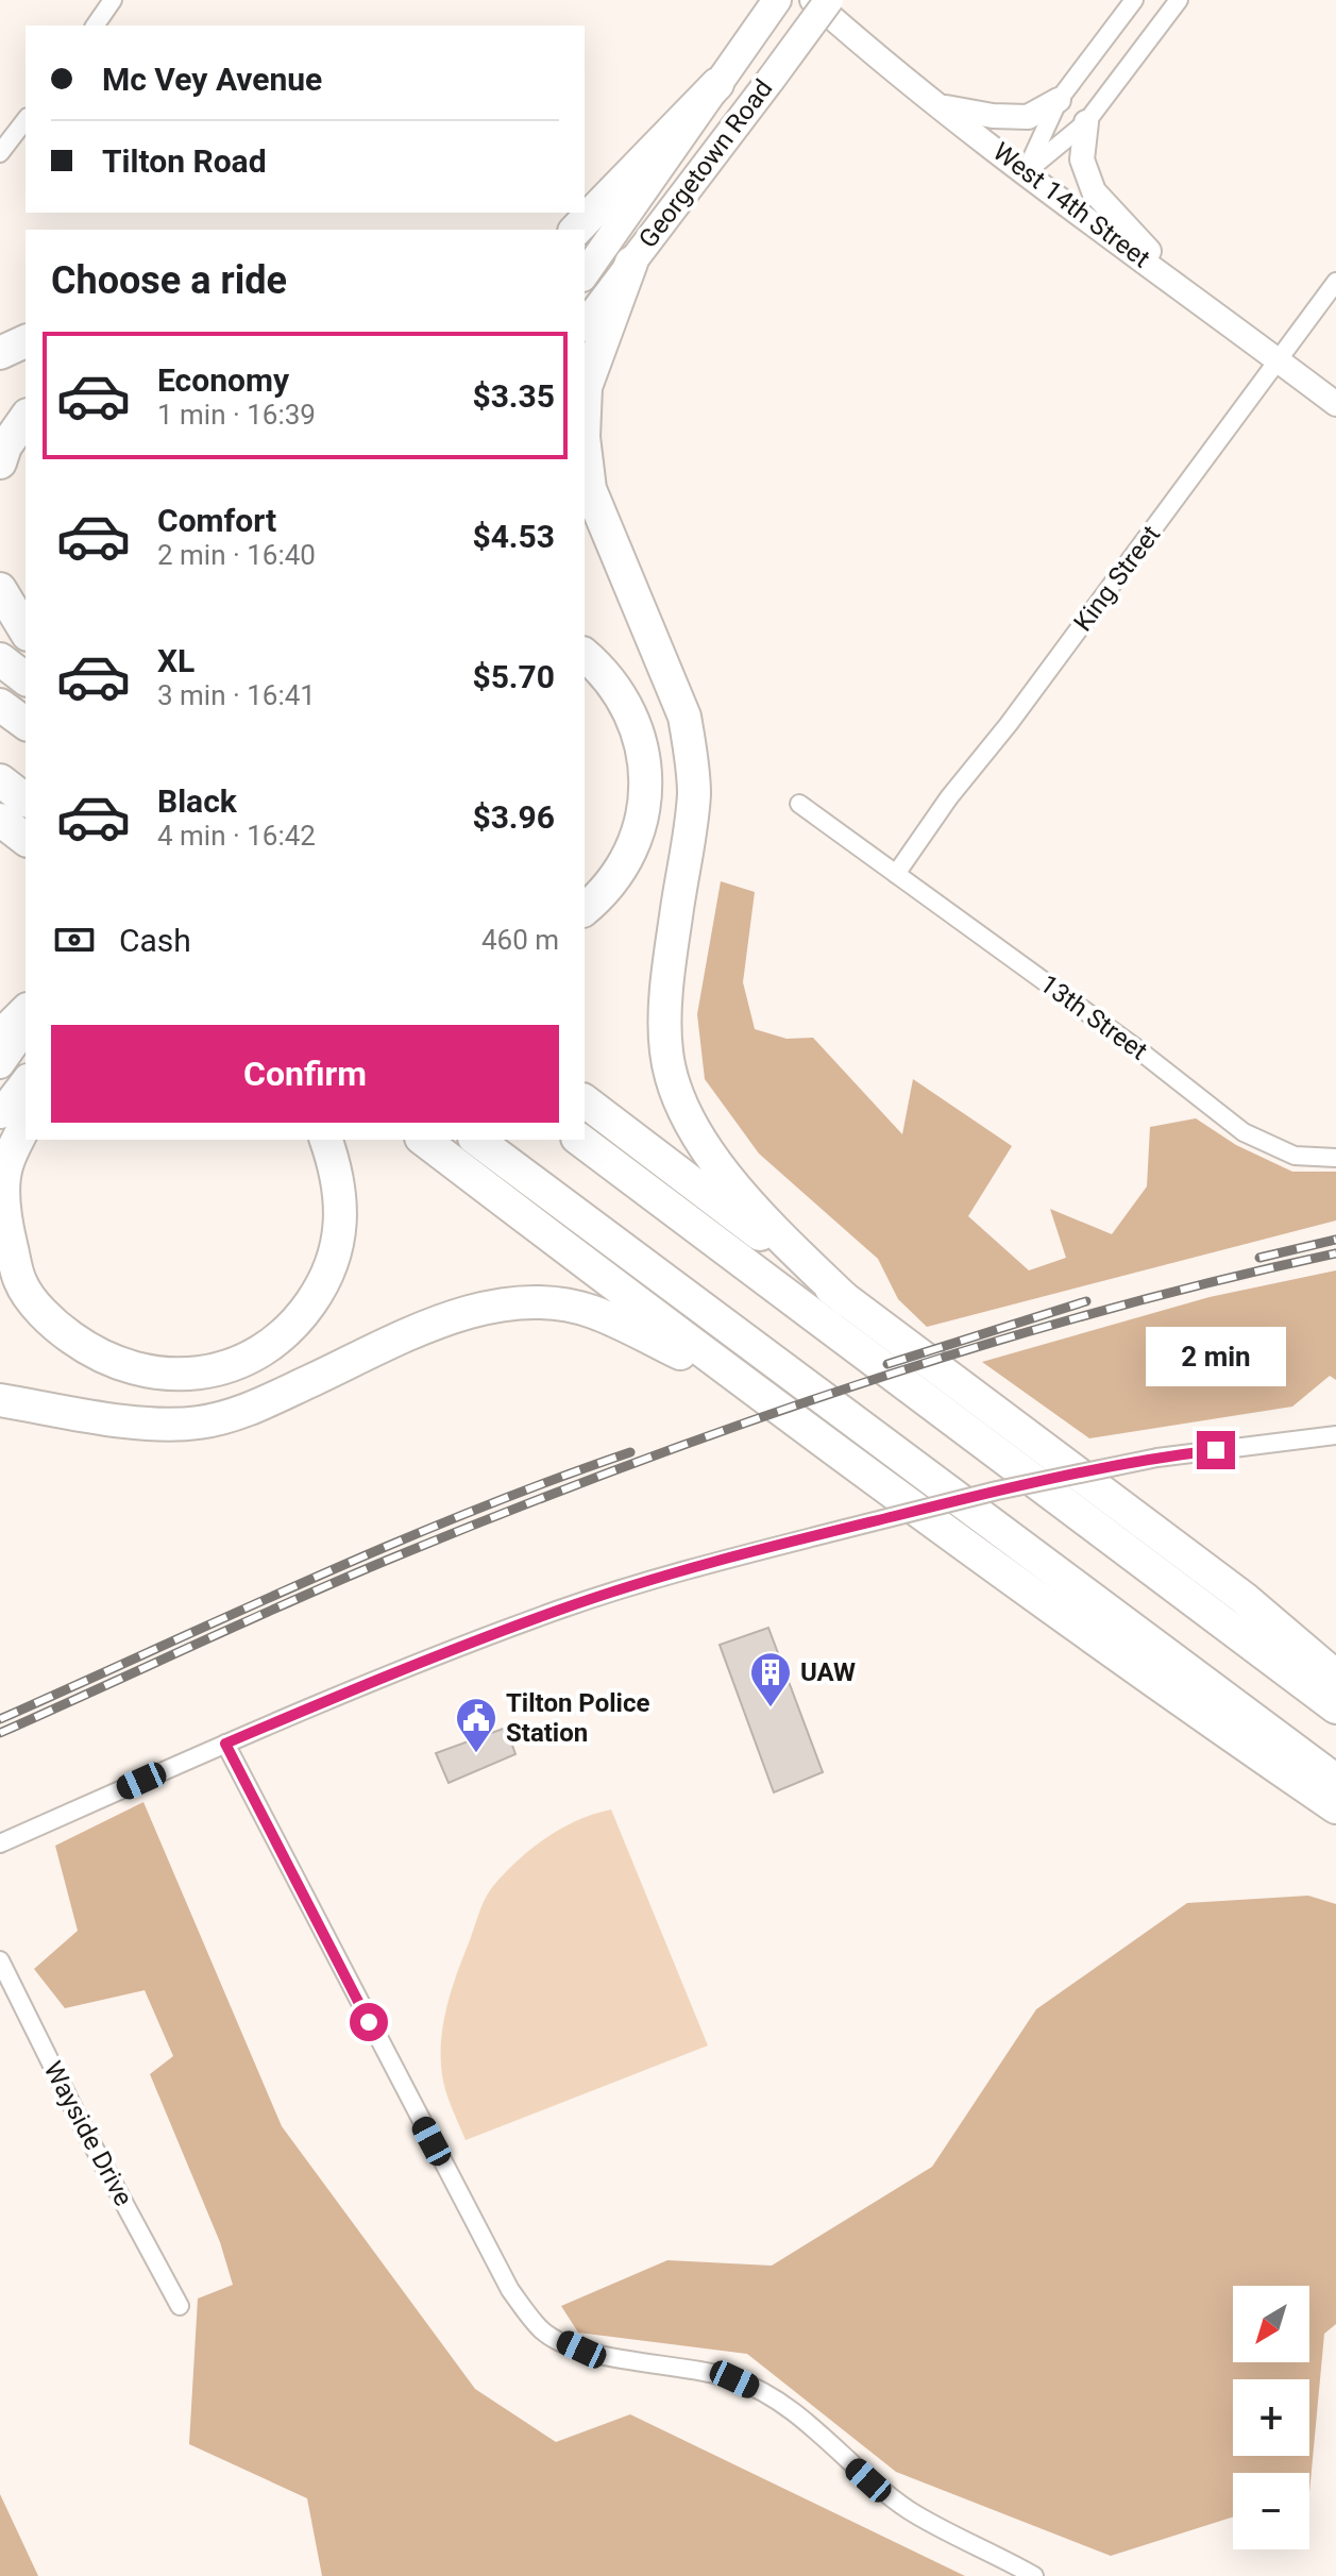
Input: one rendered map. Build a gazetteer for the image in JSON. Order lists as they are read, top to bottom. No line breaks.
{"streets":{"main road":["Georgetown Road"],"street":["West 14th Street","King Street","13th Street","Wayside Drive"]},"crossings":[["West 14th Street","King Street"],["King Street","13th Street"]],"places":{"building":["UAW"],"public building":["Tilton Police Station"]},"north":"bottom left","page":{"banner":["Mc Vey Avenue","Tilton Road"],"heading":"Choose a ride","list":[{"name":"Economy","note":"1 min · 16:39","value":"$3.35"},{"name":"Comfort","note":"2 min · 16:40","value":"$4.53"},{"name":"XL","note":"3 min · 16:41","value":"$5.70"},{"name":"Black","note":"4 min · 16:42","value":"$3.96"}],"pay":["Cash","460 m"],"buttons":"Confirm","bubble":"2 min","map_buttons":["+","−"]}}
